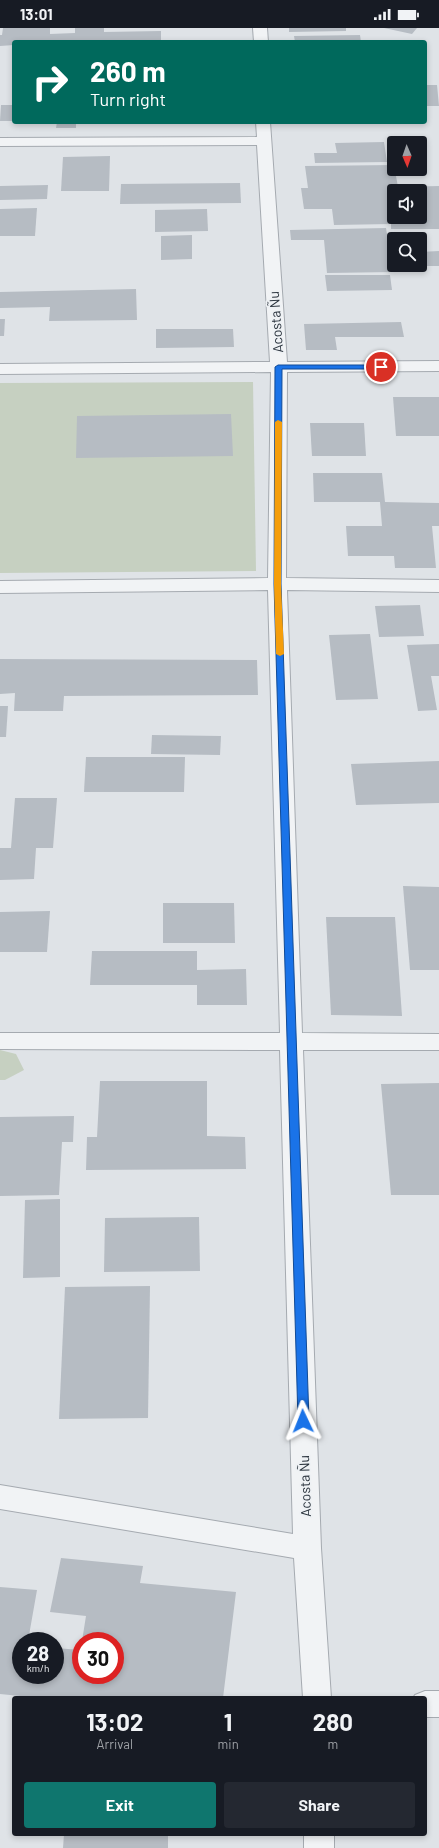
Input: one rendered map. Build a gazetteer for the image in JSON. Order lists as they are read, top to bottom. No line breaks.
{"streets":{"street":["Acosta Ñu"]},"north":"bottom","page":{"status":"13:01","turn":["260 m","Turn right"],"speed":"28 km/h","limit":"30","eta":["13:02","Arrival","1","min","280","m"],"buttons":["Exit","Share"]}}
